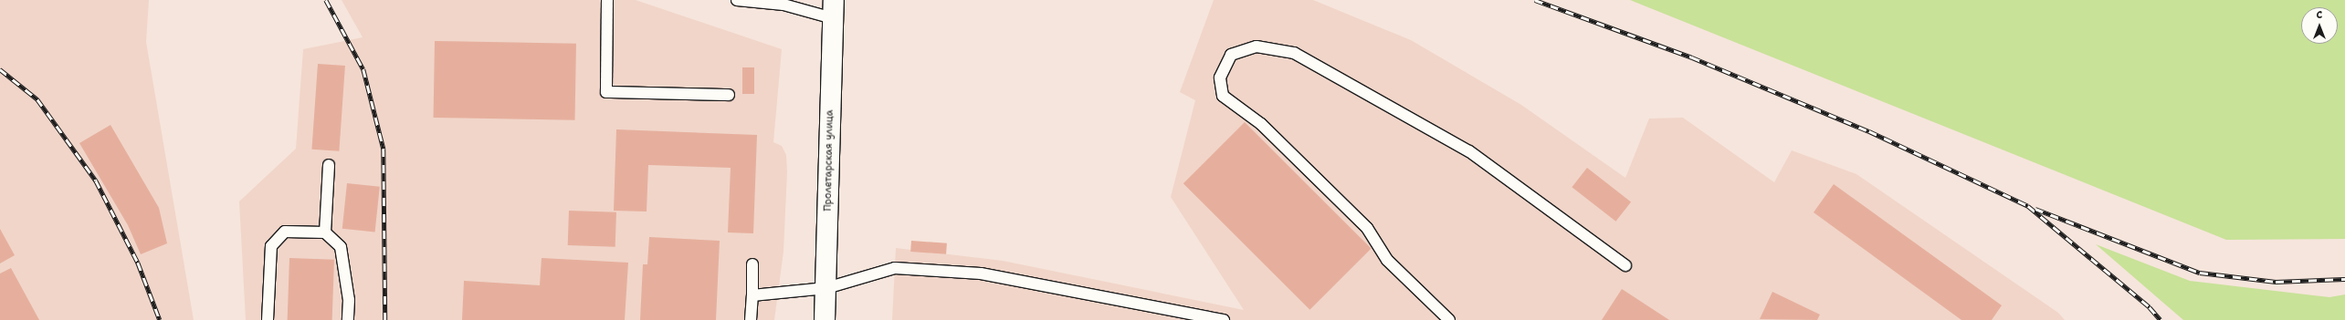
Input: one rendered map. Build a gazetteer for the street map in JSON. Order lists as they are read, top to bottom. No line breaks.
{"streets":{"street":["Пролетарская улица"]},"north":"top"}
